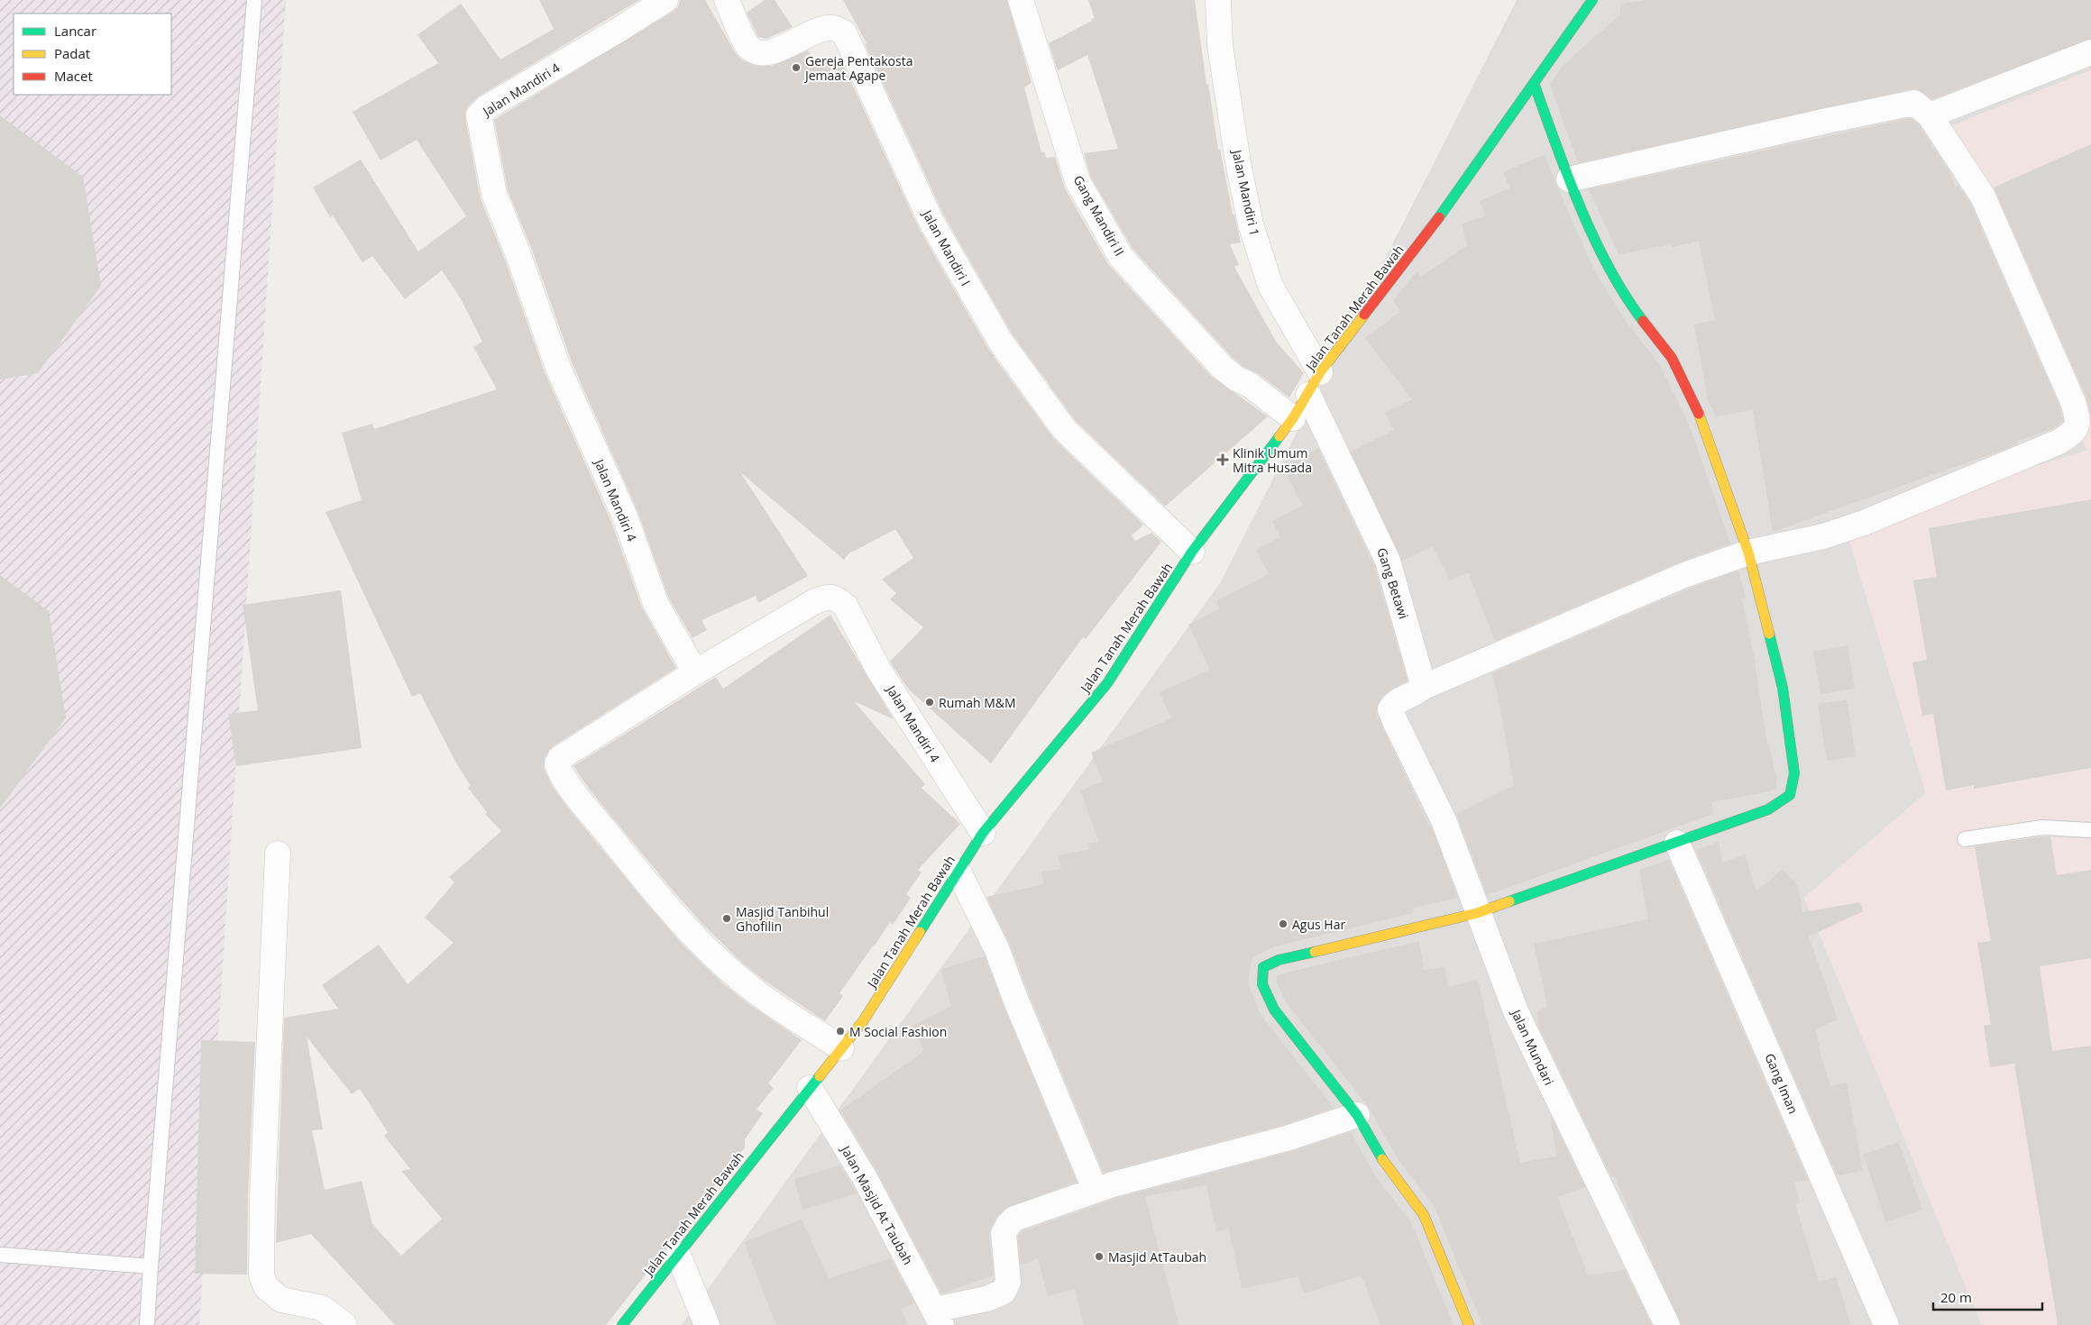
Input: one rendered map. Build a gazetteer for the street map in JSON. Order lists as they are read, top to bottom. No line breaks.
{"streets":{"street":["Jalan Mandiri 4","Jalan Mandiri 1","Gang Mandiri II","Jalan Mandiri I","Jalan Tanah Merah Bawah","Gang Betawi","Jalan Mundari","Gang Iman","Jalan Masjid At Taubah"]},"crossings":[["Jalan Mandiri 4","Jalan Tanah Merah Bawah"],["Jalan Mandiri 1","Jalan Tanah Merah Bawah"],["Gang Mandiri II","Jalan Tanah Merah Bawah"],["Jalan Mandiri I","Jalan Tanah Merah Bawah"],["Jalan Tanah Merah Bawah","Gang Betawi"],["Jalan Tanah Merah Bawah","Jalan Masjid At Taubah"],["Gang Betawi","Jalan Mundari"]],"places":{"other":["Gereja Pentakosta Jemaat Agape","Rumah M&M","Masjid Tanbihul Ghofilin","Agus Har","M Social Fashion","Masjid AtTaubah"],"health":["Klinik Umum Mitra Husada"]},"legend":["Lancar","Padat","Macet"],"scale_bar":"20 m"}
